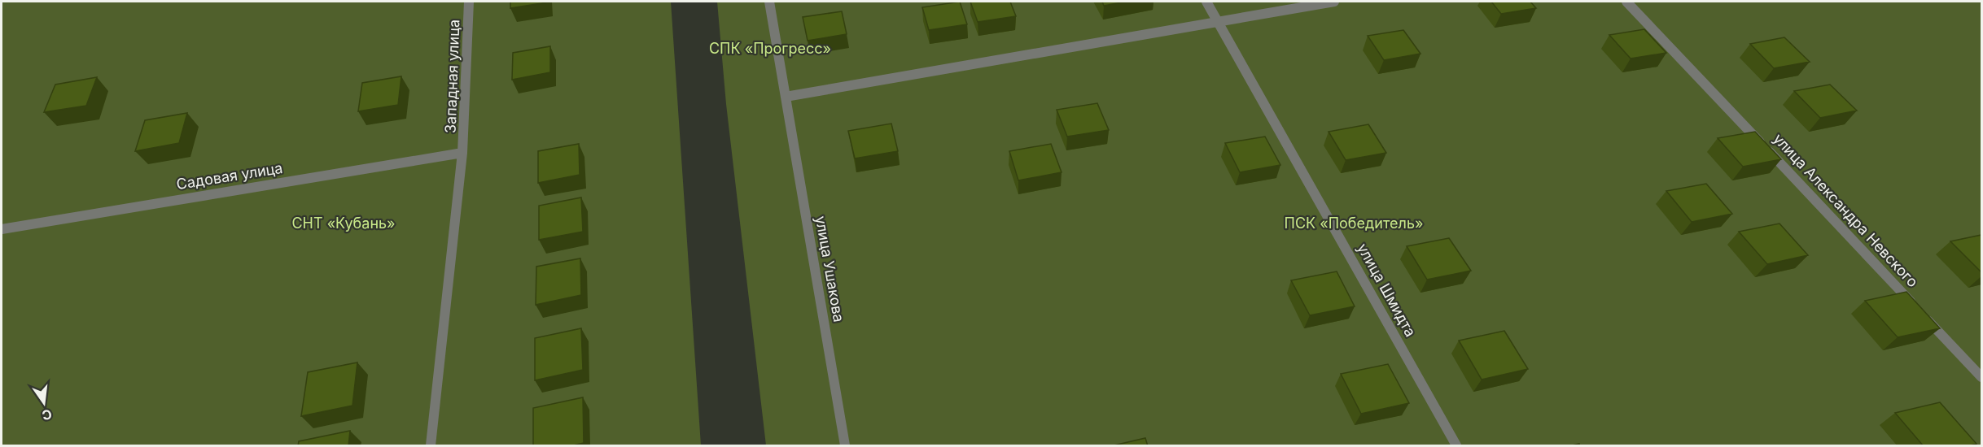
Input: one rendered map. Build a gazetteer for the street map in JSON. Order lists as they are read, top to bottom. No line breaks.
{"streets":{"street":["Западная улица","Садовая улица","улица Александра Невского","улица Ушакова","улица Шмидта"]},"crossings":[["Западная улица","Садовая улица"]],"parks":["СПК «Прогресс»","СНТ «Кубань»","ПСК «Победитель»"],"north":"bottom"}
